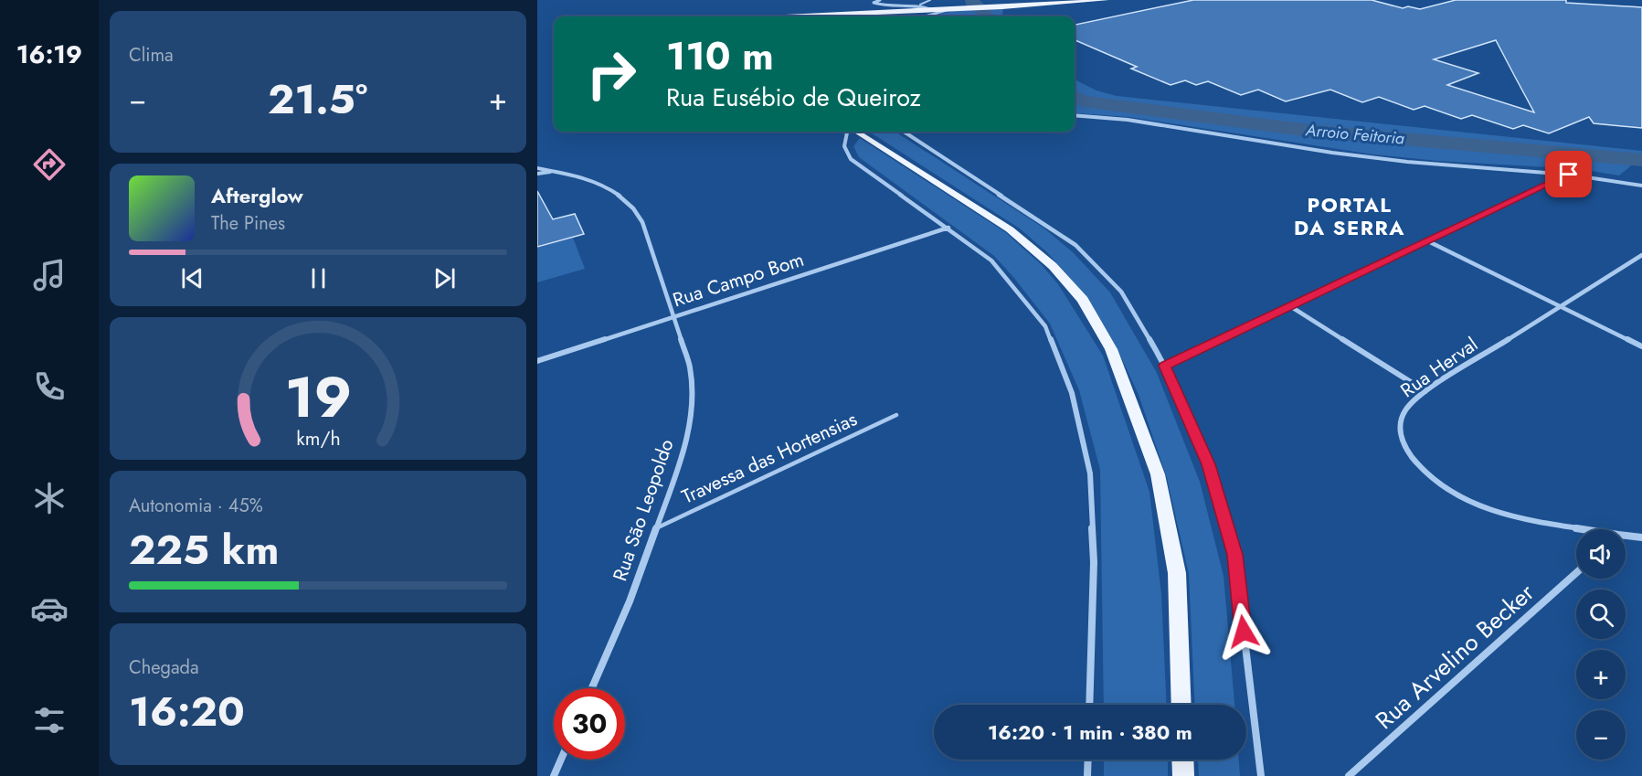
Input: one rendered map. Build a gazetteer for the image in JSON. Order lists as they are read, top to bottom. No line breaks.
{"streets":{"street":["Rua Campo Bom","Rua Herval","Rua São Leopoldo","Rua Arvelino Becker"],"lane":["Travessa das Hortensias"]},"crossings":[["Rua Campo Bom","Rua São Leopoldo"],["Travessa das Hortensias","Rua São Leopoldo"]],"districts":["PORTAL DA SERRA"],"water":["Arroio Feitoria"],"page":{"tabs":"16:19","tile":["Clima",["Autonomia · 45%","225 km"],["Chegada","16:20"]],"turn":["110 m","Rua Eusébio de Queiroz"],"heat":["−","21.5°","+"],"song":["Afterglow","The Pines"],"map_buttons":["+","−"],"limit":"30","trip":"16:20 · 1 min · 380 m","gauge":["19","km/h"]}}
